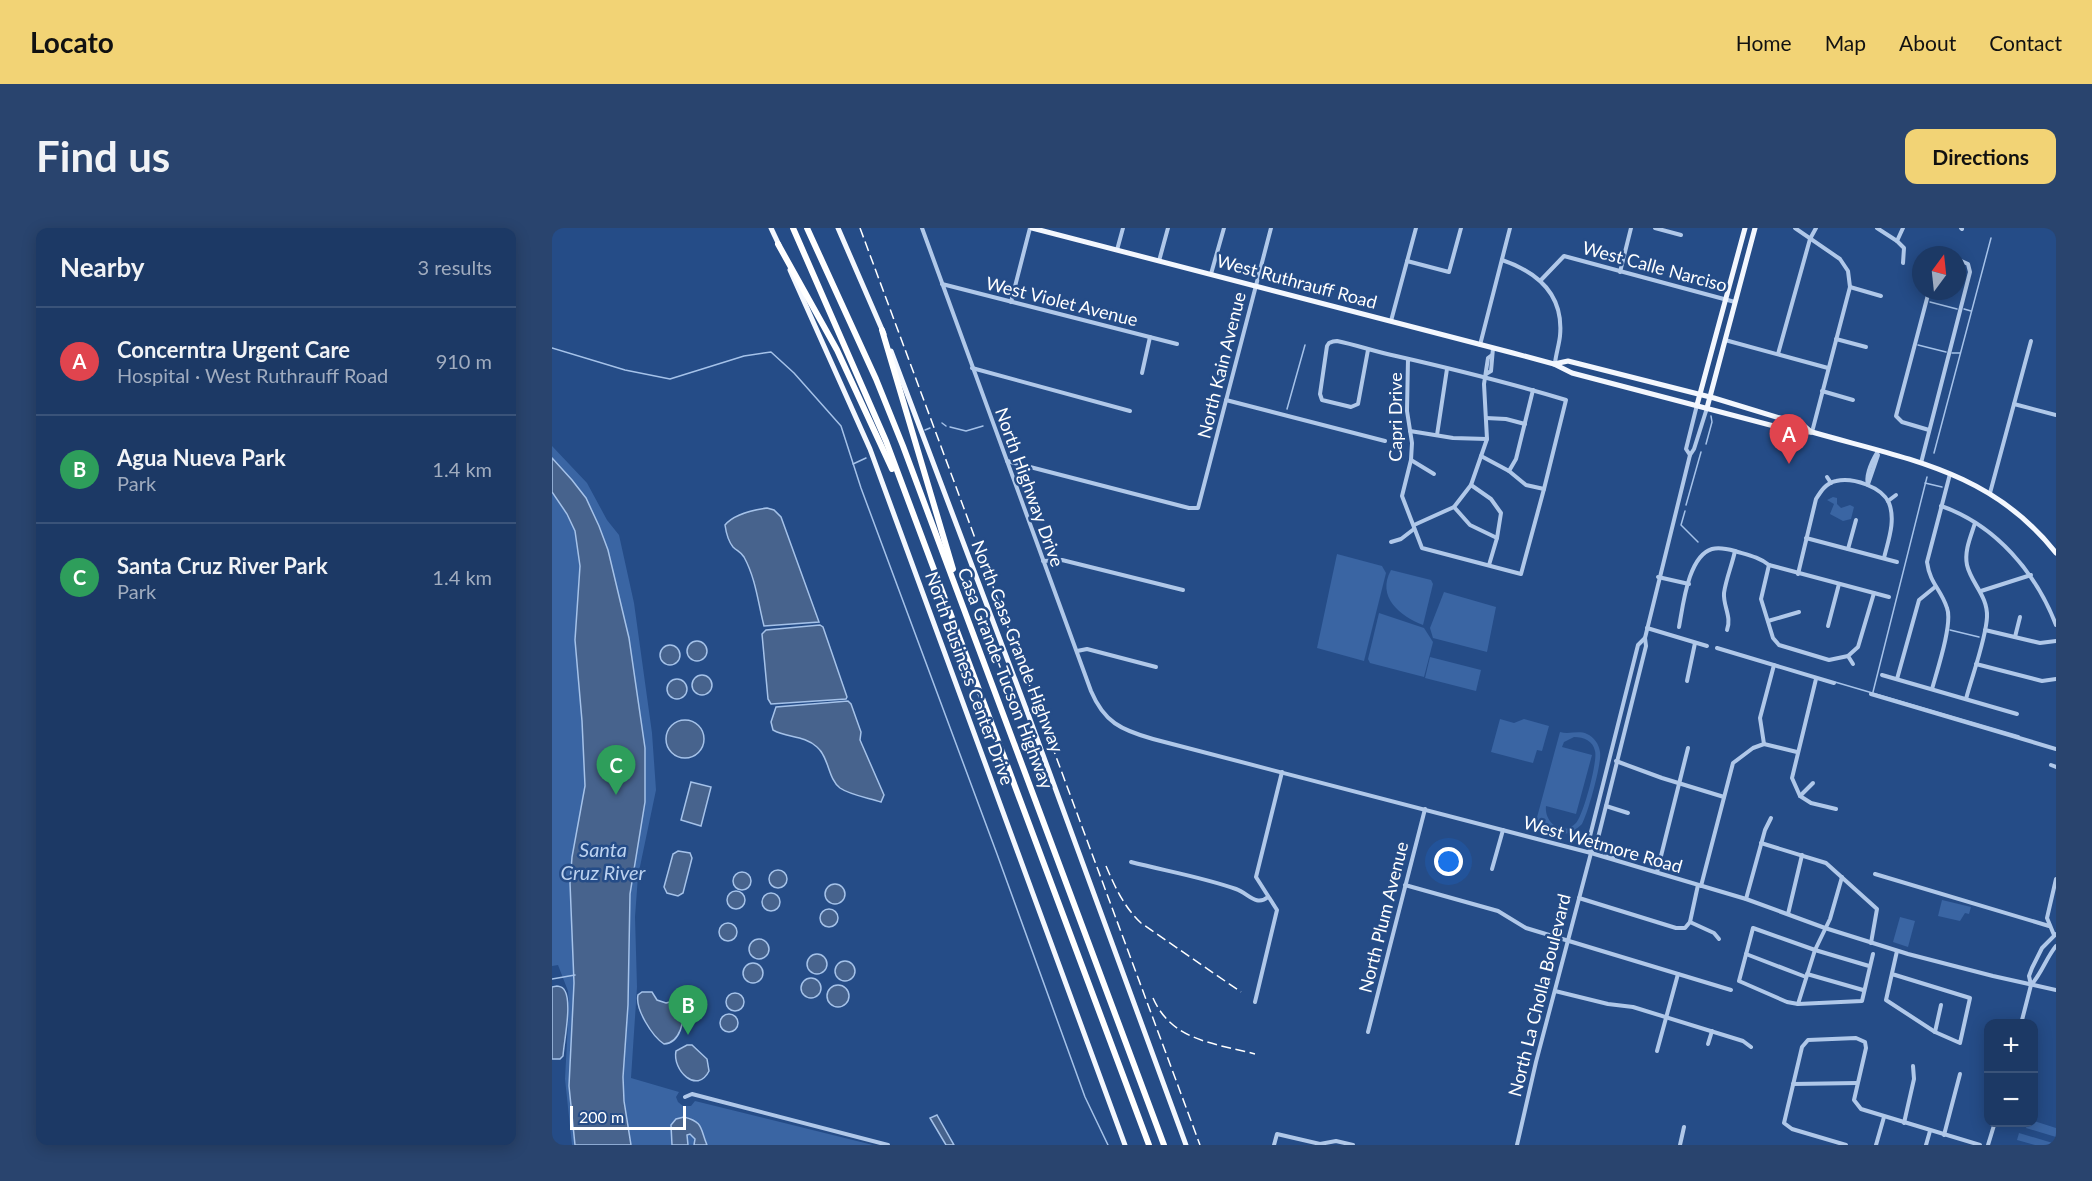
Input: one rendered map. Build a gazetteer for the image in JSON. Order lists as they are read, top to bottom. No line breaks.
{"streets":{"highway":["Casa Grande-Tucson Highway"],"main road":["West Ruthrauff Road","North Casa Grande Highway","North Business Center Drive","North La Cholla Boulevard"],"street":["West Calle Narciso","West Violet Avenue","North Kain Avenue","Capri Drive","North Highway Drive","West Wetmore Road","North Plum Avenue"]},"crossings":[["West Calle Narciso","North La Cholla Boulevard"],["West Ruthrauff Road","North Kain Avenue"],["West Ruthrauff Road","North La Cholla Boulevard"],["West Violet Avenue","North Highway Drive"],["North Kain Avenue","North Highway Drive"],["North Highway Drive","West Wetmore Road"],["West Wetmore Road","North Plum Avenue"],["West Wetmore Road","North La Cholla Boulevard"]],"water":["Santa Cruz River"],"scale_bar":"200 m","north":"top","page":{"header":"Locato","nav":["Home","Map","About","Contact"],"buttons":"Directions","title":"Find us","heading":["Nearby","3 results"],"list":[{"mark":"A","name":"Concerntra Urgent Care","note":"Hospital · West Ruthrauff Road","value":"910 m"},{"mark":"B","name":"Agua Nueva Park","note":"Park","value":"1.4 km"},{"mark":"C","name":"Santa Cruz River Park","note":"Park","value":"1.4 km"}],"pins":["A","C","B"],"map_buttons":["+","−"],"scale":"200 m"}}
